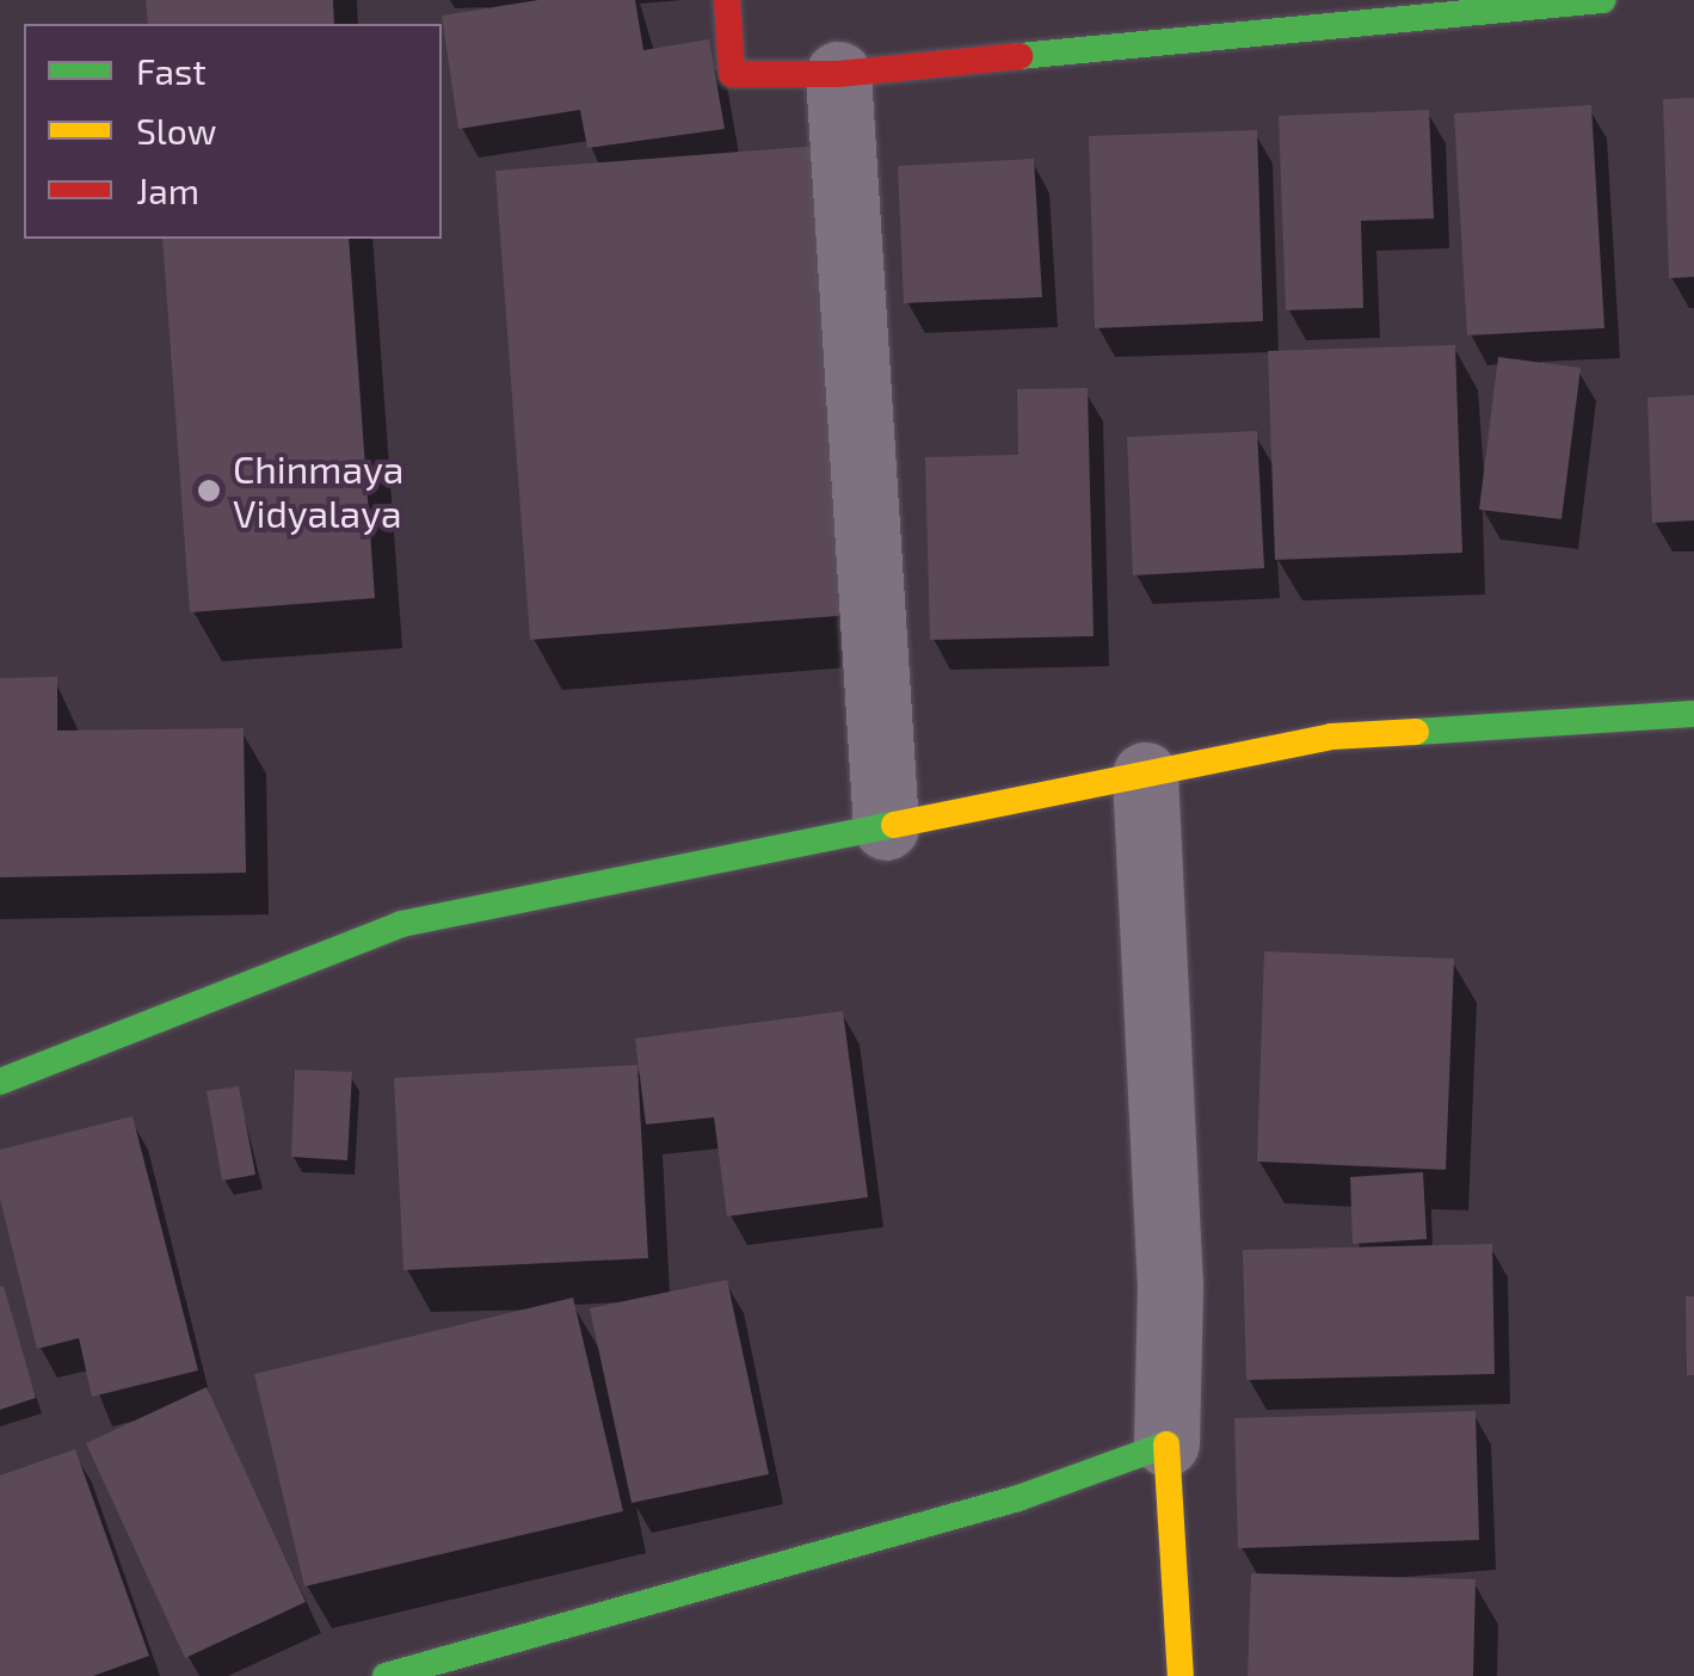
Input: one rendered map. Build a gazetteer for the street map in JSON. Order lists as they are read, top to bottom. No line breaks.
{"places":["Chinmaya Vidyalaya"],"legend":["Fast","Slow","Jam"]}
